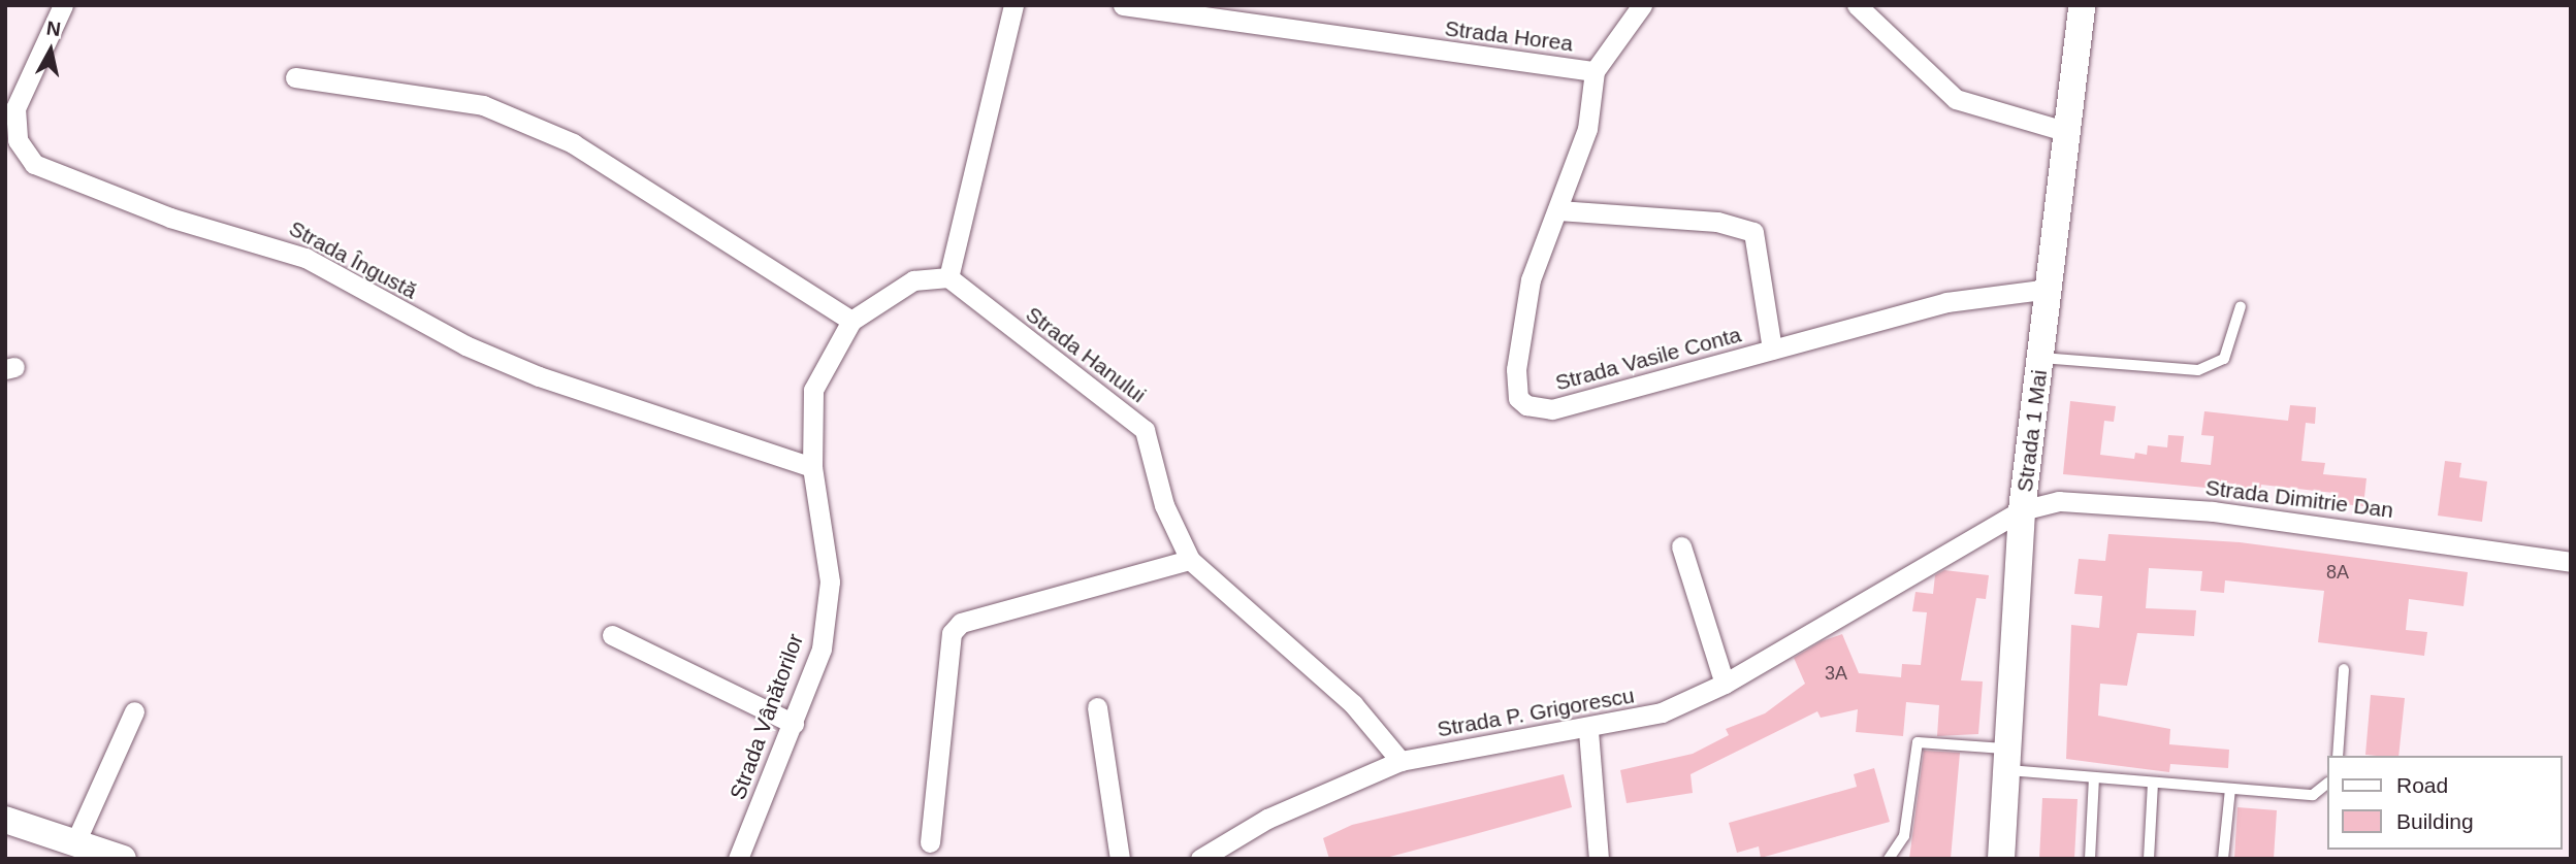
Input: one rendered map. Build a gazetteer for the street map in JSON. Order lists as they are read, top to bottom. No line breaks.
{"streets":{"main road":["Strada 1 Mai"],"street":["Strada Horea","Strada Îngustă","Strada Hanului","Strada Vasile Conta","Strada Dimitrie Dan","Strada P. Grigorescu","Strada Vânătorilor"]},"crossings":[["Strada Horea","Strada Vasile Conta"],["Strada Îngustă","Strada Vânătorilor"],["Strada Hanului","Strada P. Grigorescu"],["Strada Hanului","Strada Vânătorilor"],["Strada Vasile Conta","Strada 1 Mai"],["Strada 1 Mai","Strada Dimitrie Dan"],["Strada 1 Mai","Strada P. Grigorescu"],["Strada Dimitrie Dan","Strada P. Grigorescu"]],"house_numbers":["8A","3A"],"legend":["Road","Building"],"north":"top"}
